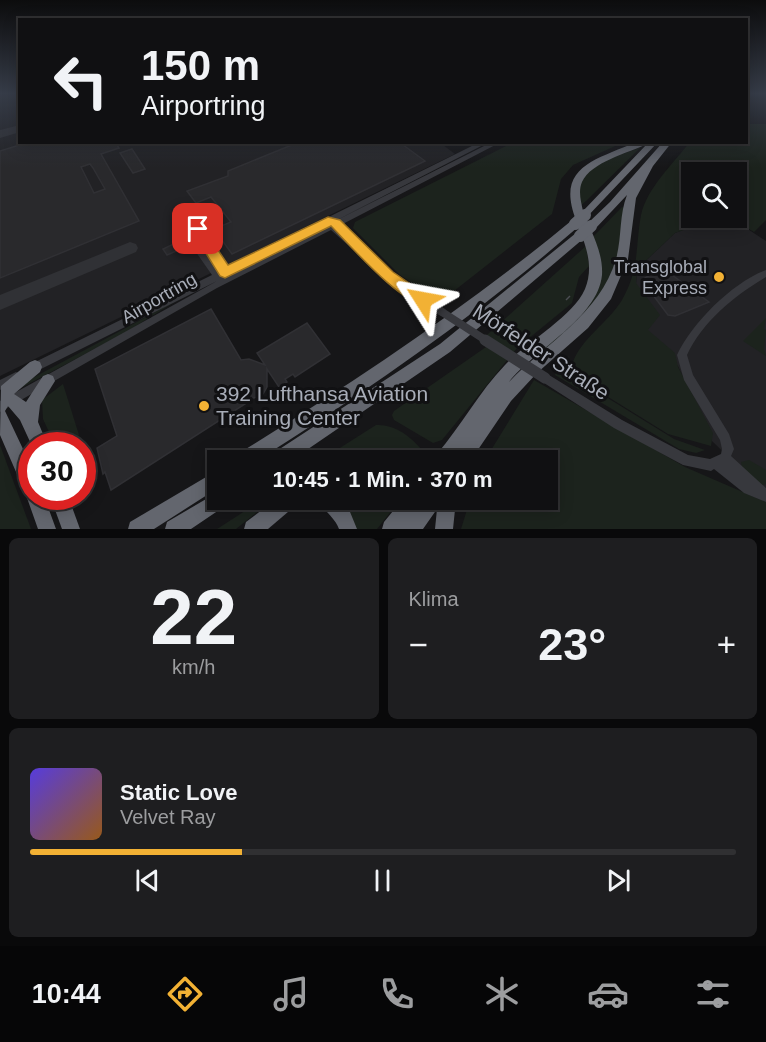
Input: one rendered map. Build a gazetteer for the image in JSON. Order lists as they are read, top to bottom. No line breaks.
{"streets":{"street":["Airportring","Mörfelder Straße"]},"crossings":[["Airportring","Mörfelder Straße"]],"places":["Transglobal Express","392 Lufthansa Aviation Training Center"],"page":{"turn":["150 m","Airportring"],"limit":"30","trip":"10:45 · 1 Min. · 370 m","tile":[["22","km/h"],"Klima"],"heat":["−","23°","+"],"song":["Static Love","Velvet Ray"],"tabs":"10:44"}}
